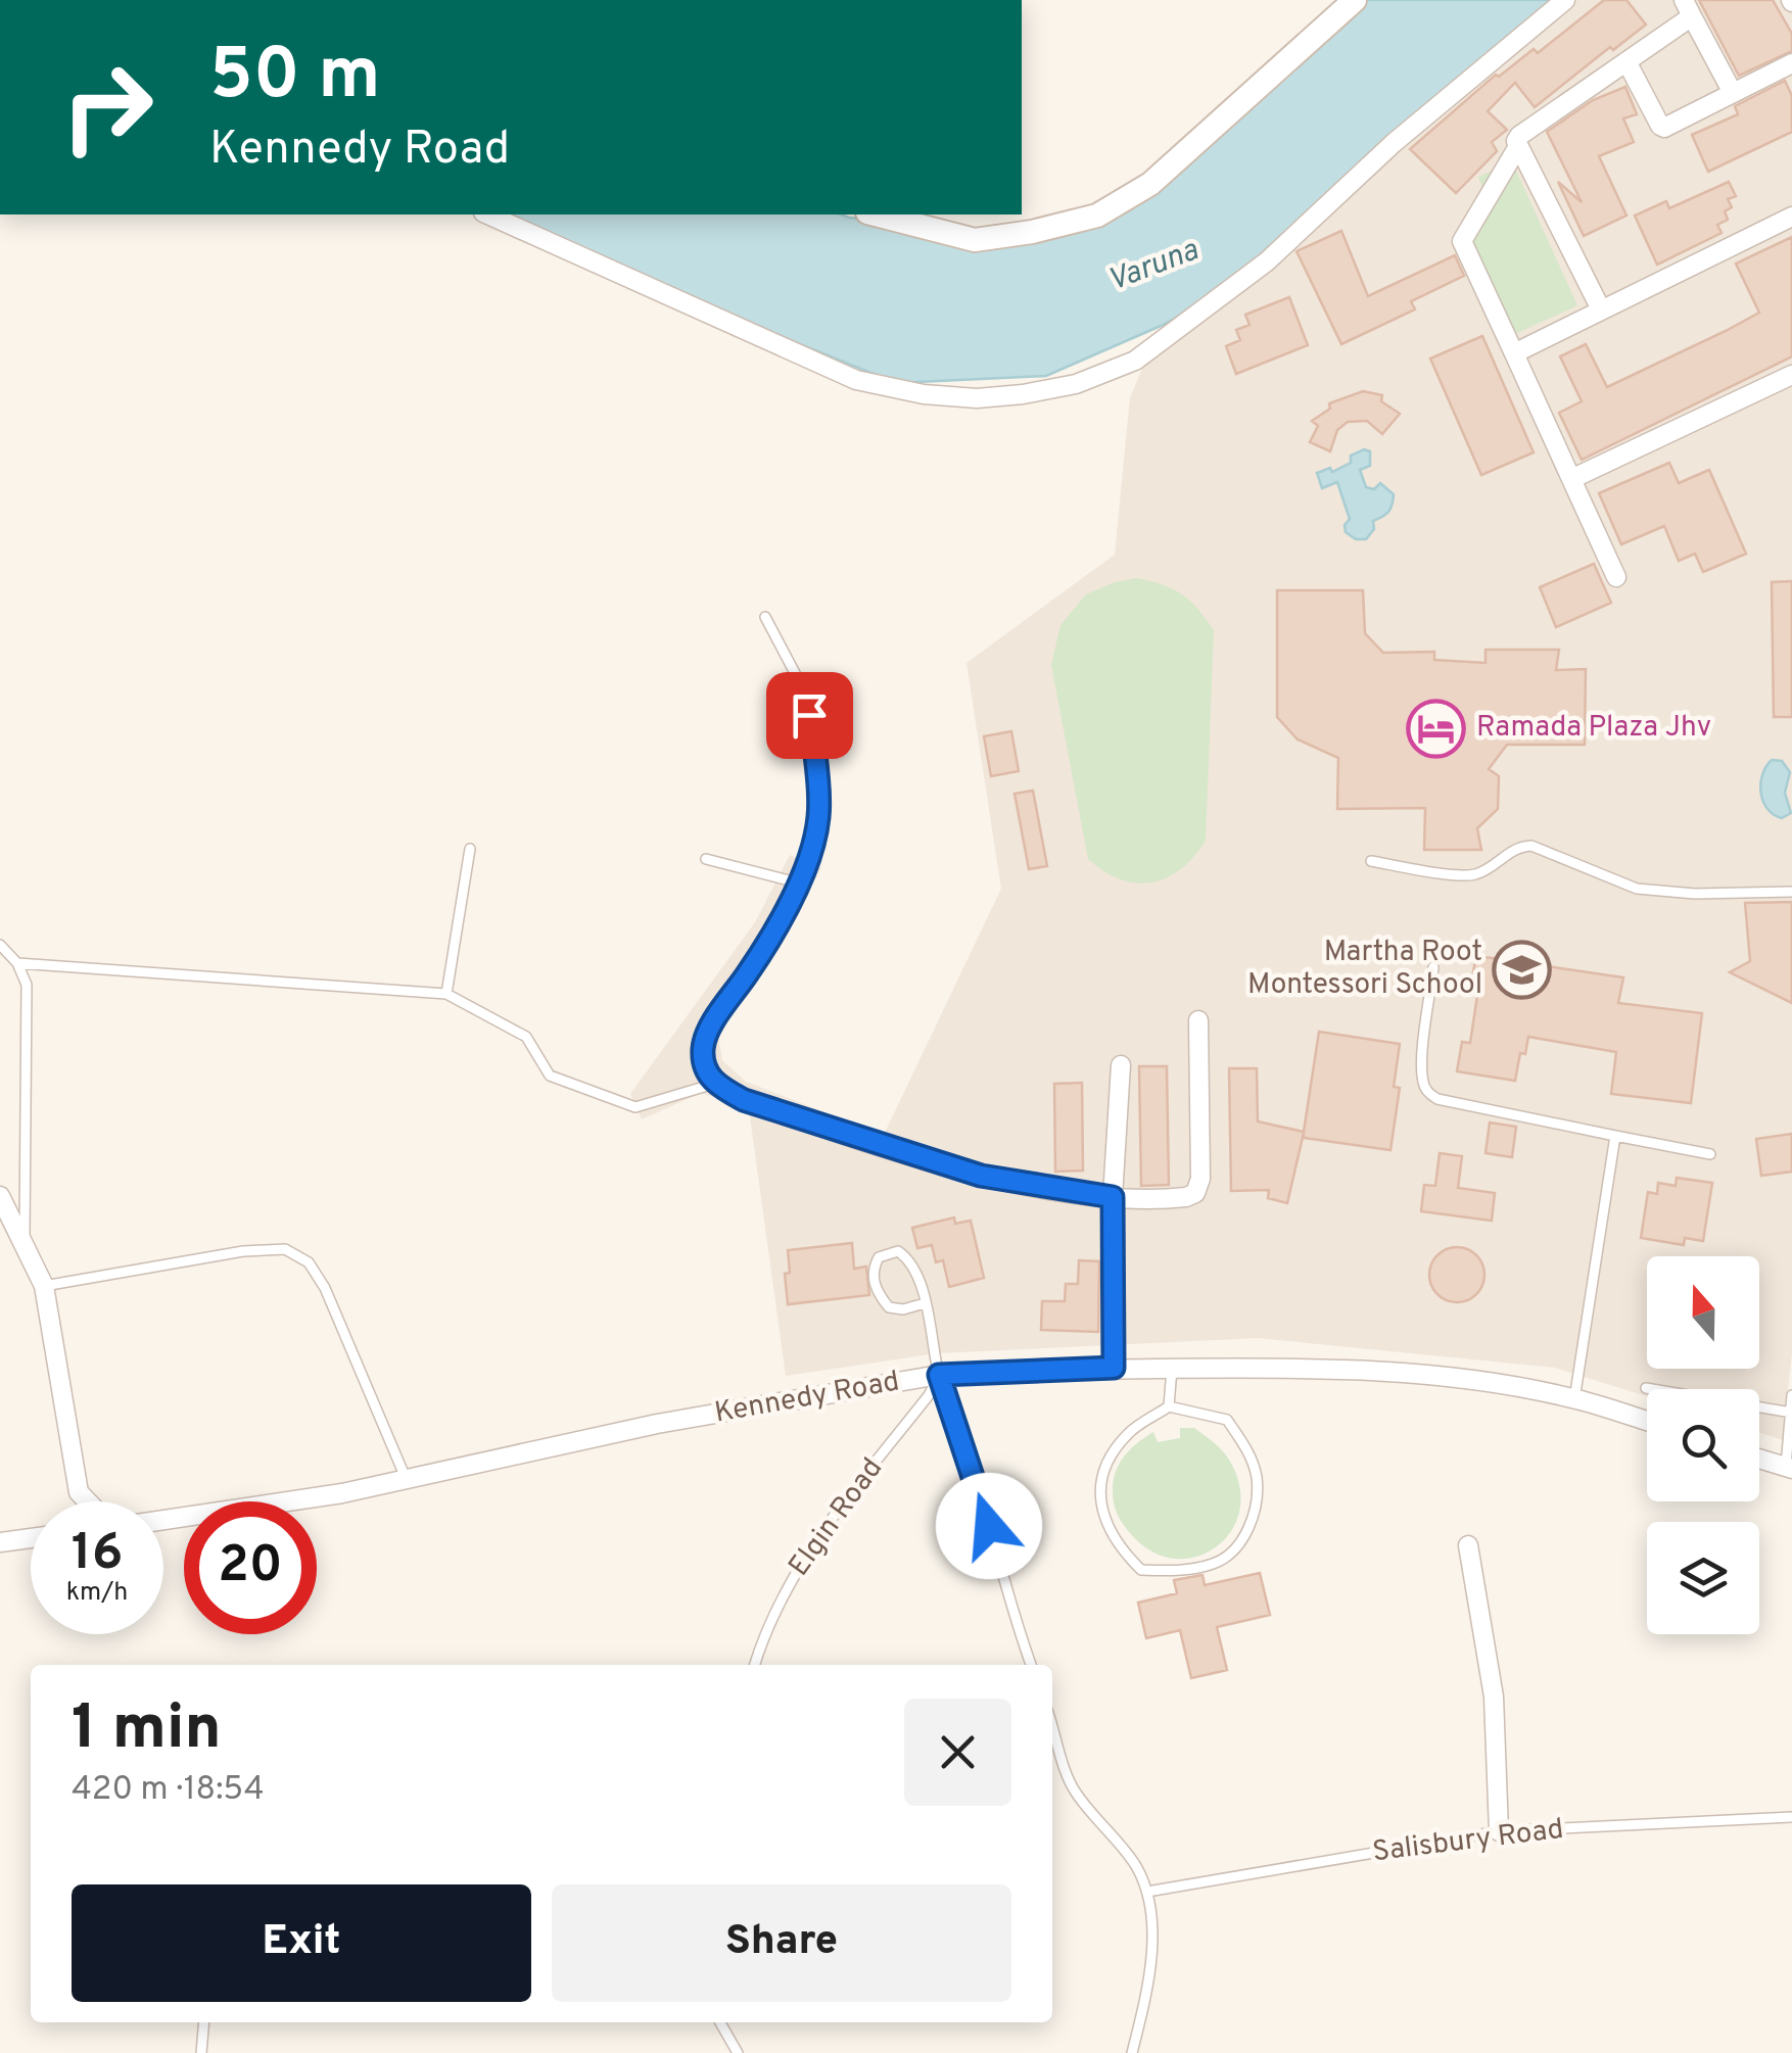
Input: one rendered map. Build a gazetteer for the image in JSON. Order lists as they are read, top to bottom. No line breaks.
{"streets":{"street":["Kennedy Road"],"lane":["Elgin Road","Salisbury Road"]},"crossings":[["Kennedy Road","Elgin Road"]],"water":["Varuna"],"places":{"hotel":["Ramada Plaza Jhv"],"school or university":["Martha Root Montessori School"]},"north":"top","page":{"turn":["50 m","Kennedy Road"],"speed":"16 km/h","limit":"20","heading":["1 min","420 m · 18:54"],"buttons":["Exit","Share"]}}
